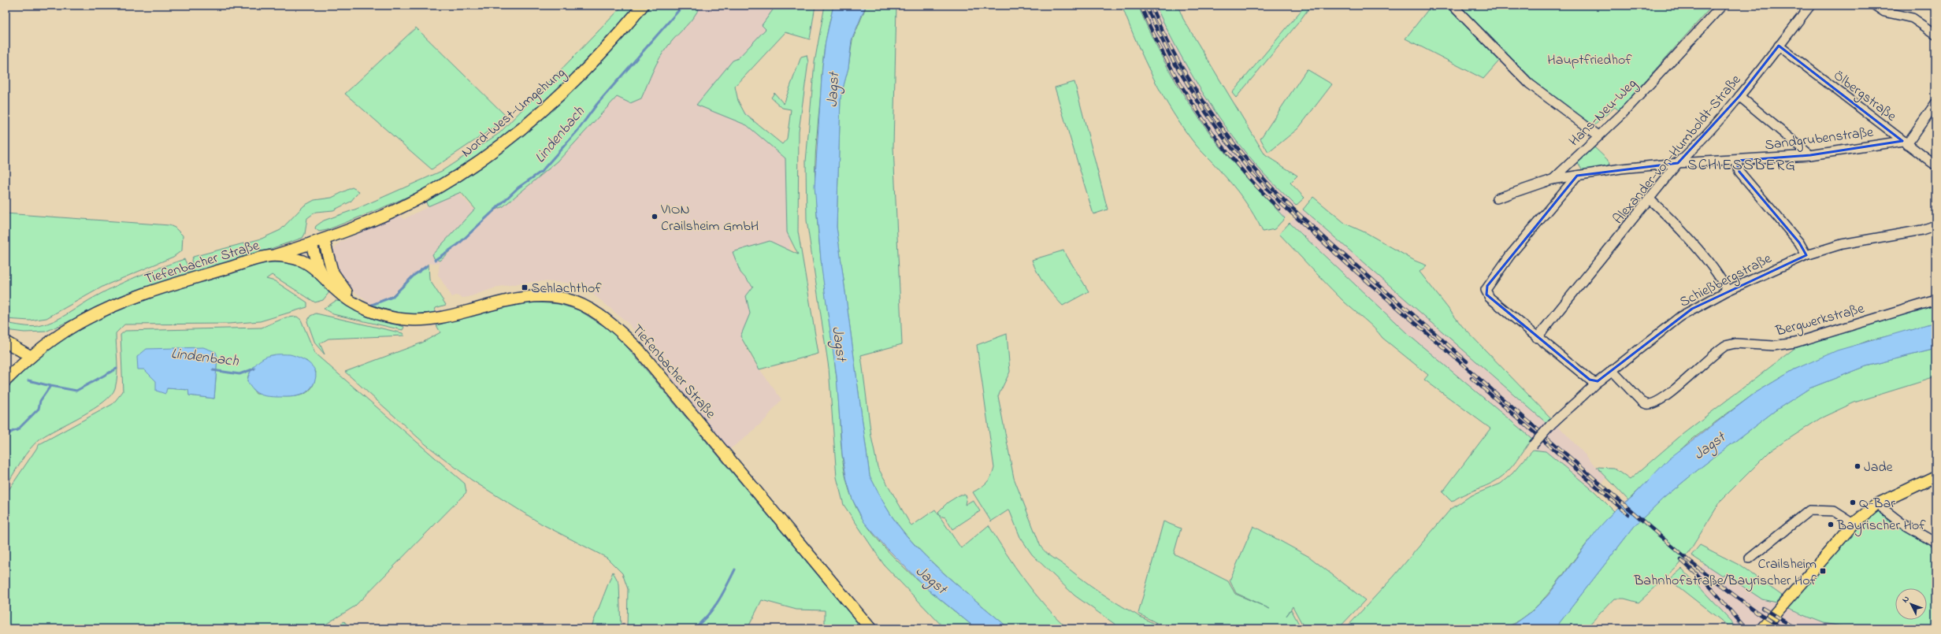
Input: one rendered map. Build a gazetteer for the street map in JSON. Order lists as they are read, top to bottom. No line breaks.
{"streets":{"main road":["Nord-West-Umgehung","Tiefenbacher Straße"],"street":["Ölbergstraße","Hans-Neu-Weg","Sandgrubenstraße","Alexander-von-Humboldt-Straße","Schießbergstraße","Bergwerkstraße"]},"crossings":[["Ölbergstraße","Sandgrubenstraße"],["Ölbergstraße","Alexander-von-Humboldt-Straße"],["Nord-West-Umgehung","Tiefenbacher Straße"],["Hans-Neu-Weg","Sandgrubenstraße"],["Sandgrubenstraße","Alexander-von-Humboldt-Straße"],["Schießbergstraße","Bergwerkstraße"]],"districts":["SCHIESSBERG"],"water":["Jagst","Lindenbach"],"parks":["Hauptfriedhof"],"places":{"other":["VION Crailsheim GmbH","Jade","Q-Bar","Bayrischer Hof"],"transit":["Schlachthof","Crailsheim Bahnhofstraße/Bayrischer Hof"]},"north":"top left"}
